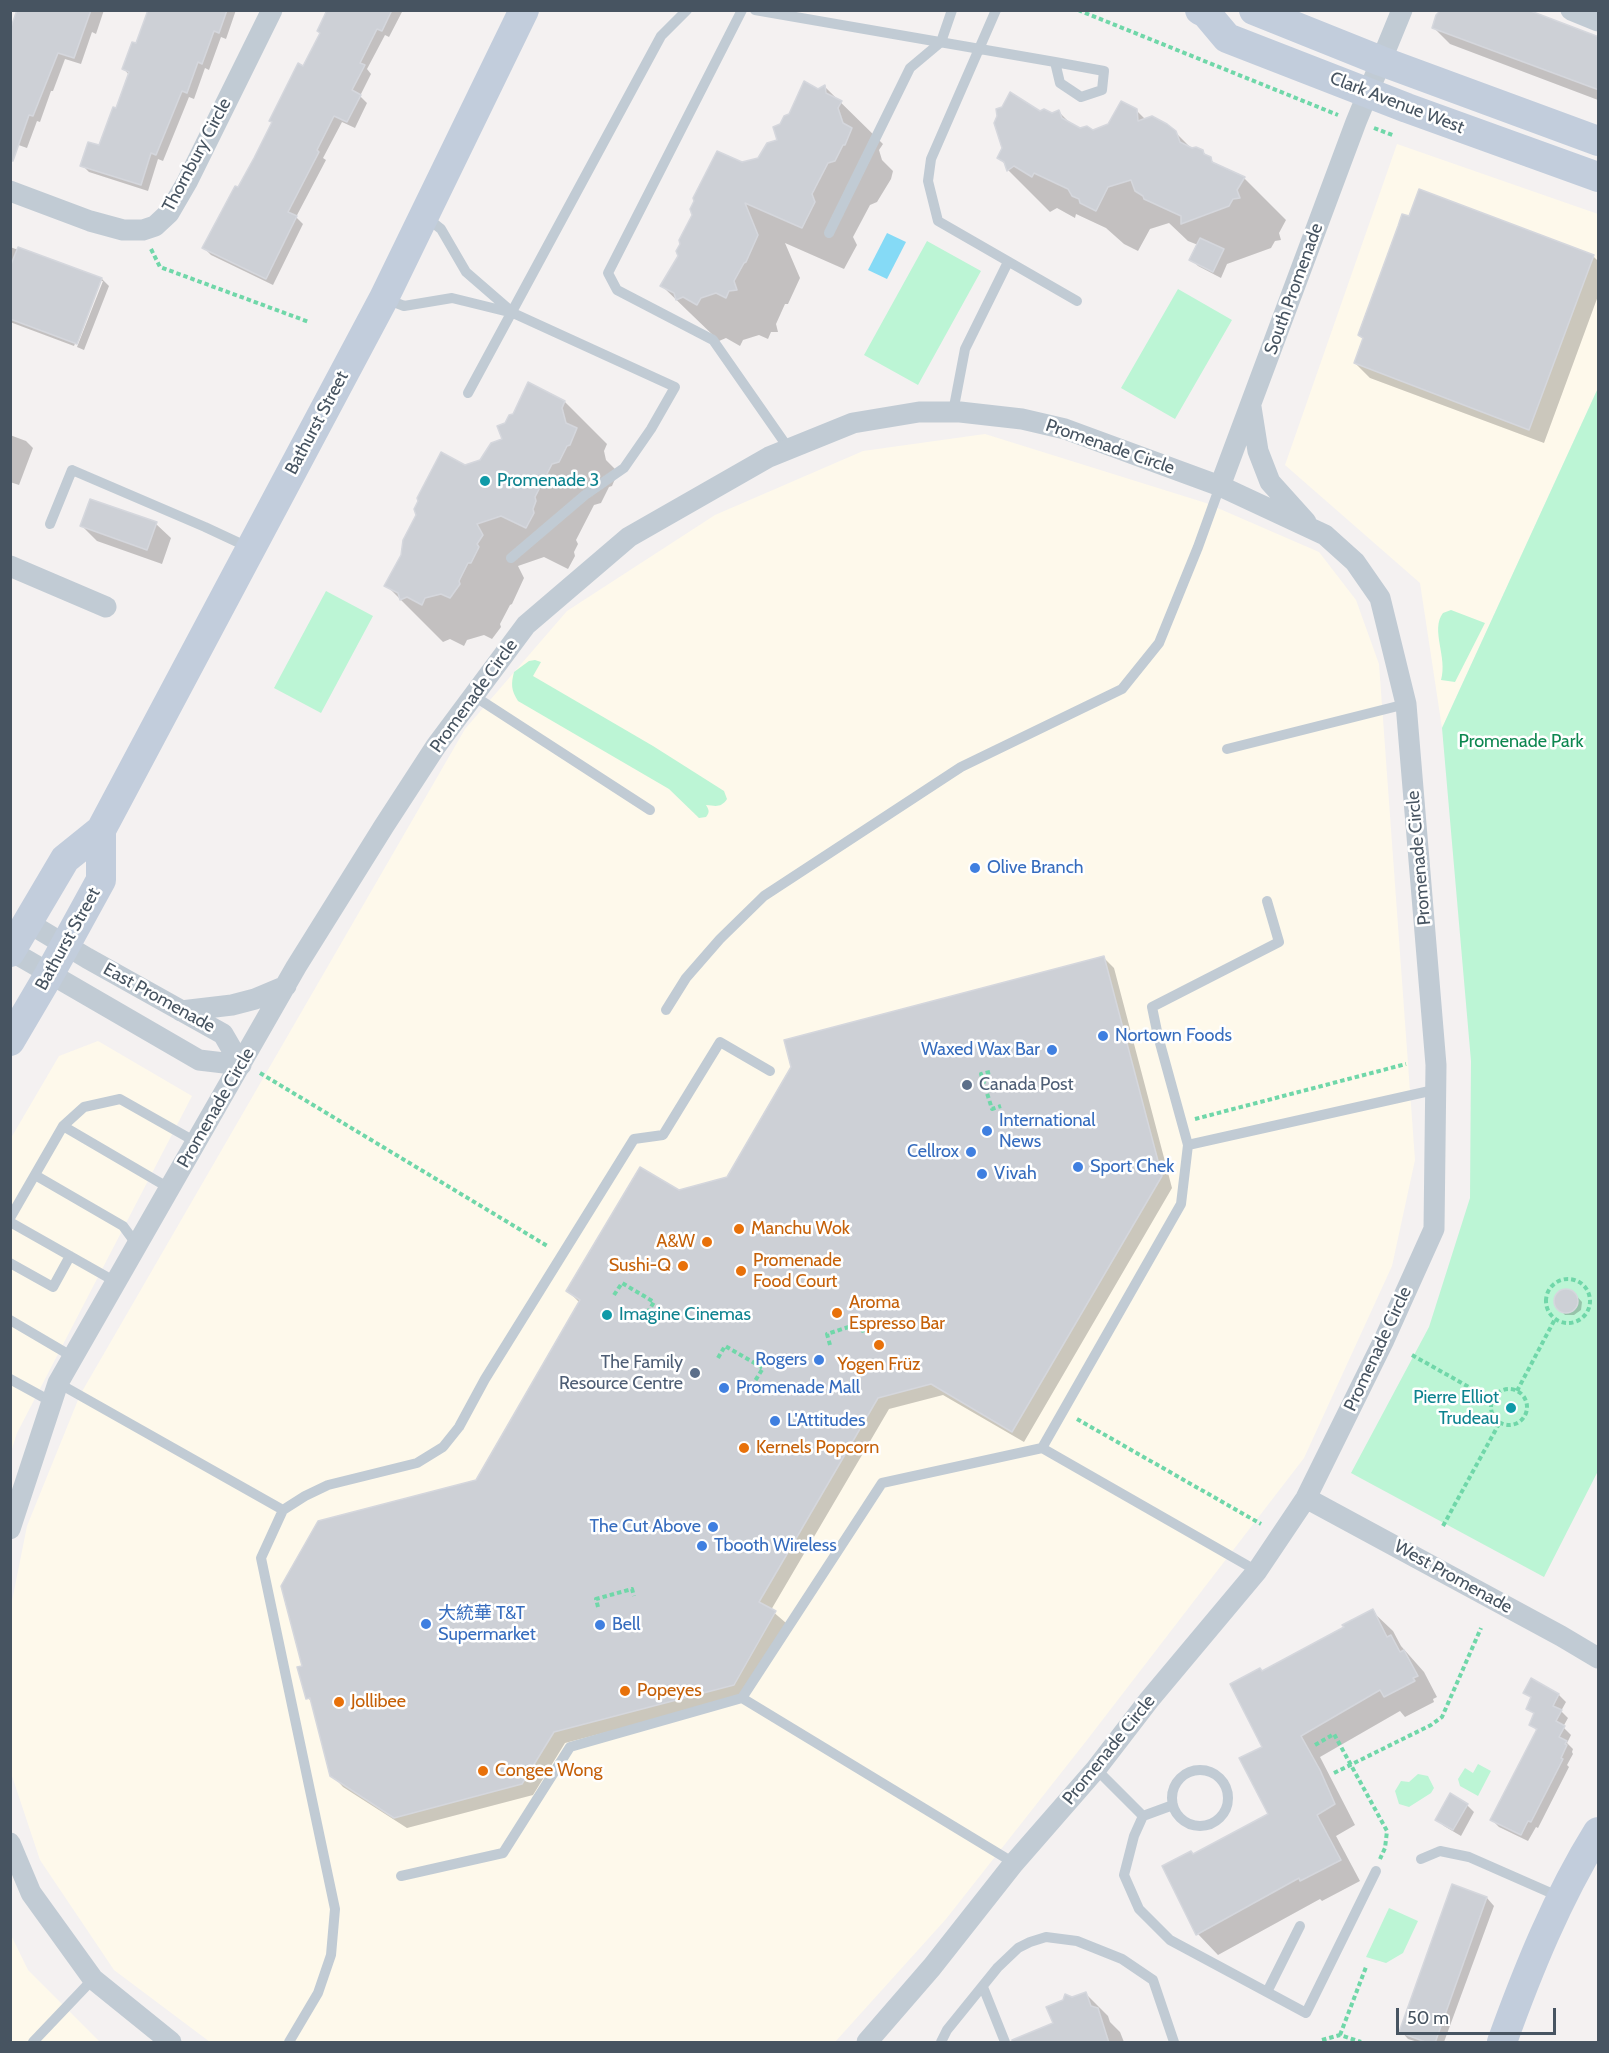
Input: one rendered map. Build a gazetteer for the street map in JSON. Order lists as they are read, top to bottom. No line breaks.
{"streets":{"main road":["Clark Avenue West","Bathurst Street"],"street":["Thornbury Circle","South Promenade","Promenade Circle","East Promenade","West Promenade"]},"crossings":[["Clark Avenue West","South Promenade"],["South Promenade","Promenade Circle"],["Bathurst Street","East Promenade"],["Promenade Circle","East Promenade"],["Promenade Circle","West Promenade"]],"parks":["Promenade Park"],"places":["Promenade 3","Olive Branch","Nortown Foods","Waxed Wax Bar","Canada Post","International News","Cellrox","Sport Chek","Vivah","Manchu Wok","A&W","Sushi-Q","Promenade Food Court","Aroma Espresso Bar","Imagine Cinemas","Yogen Früz","Rogers","The Family Resource Centre","Promenade Mall","Pierre Elliot Trudeau","L'Attitudes","Kernels Popcorn","The Cut Above","Tbooth Wireless","大統華 T&T Supermarket","Bell","Popeyes","Jollibee","Congee Wong"],"scale_bar":"50 m"}
